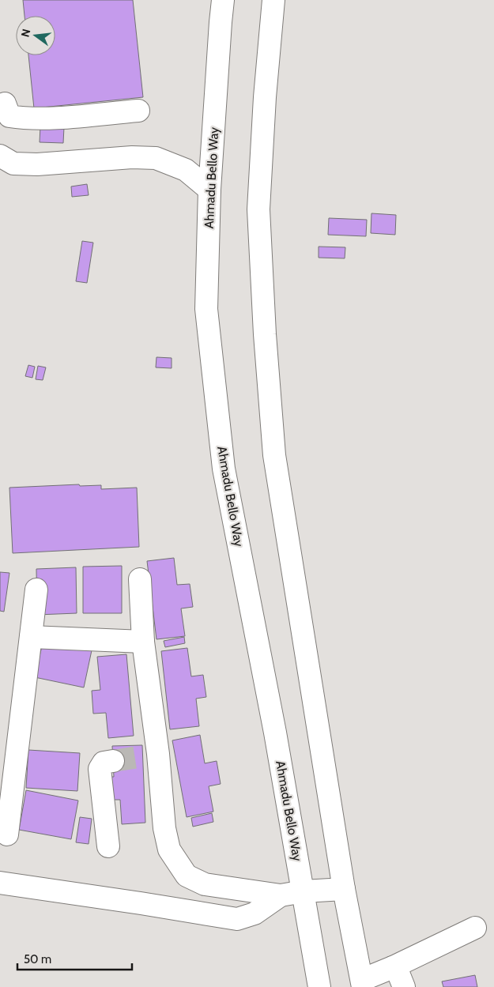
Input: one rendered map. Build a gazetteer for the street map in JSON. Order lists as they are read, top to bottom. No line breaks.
{"streets":{"main road":["Ahmadu Bello Way"]},"scale_bar":"50 m","north":"left"}
